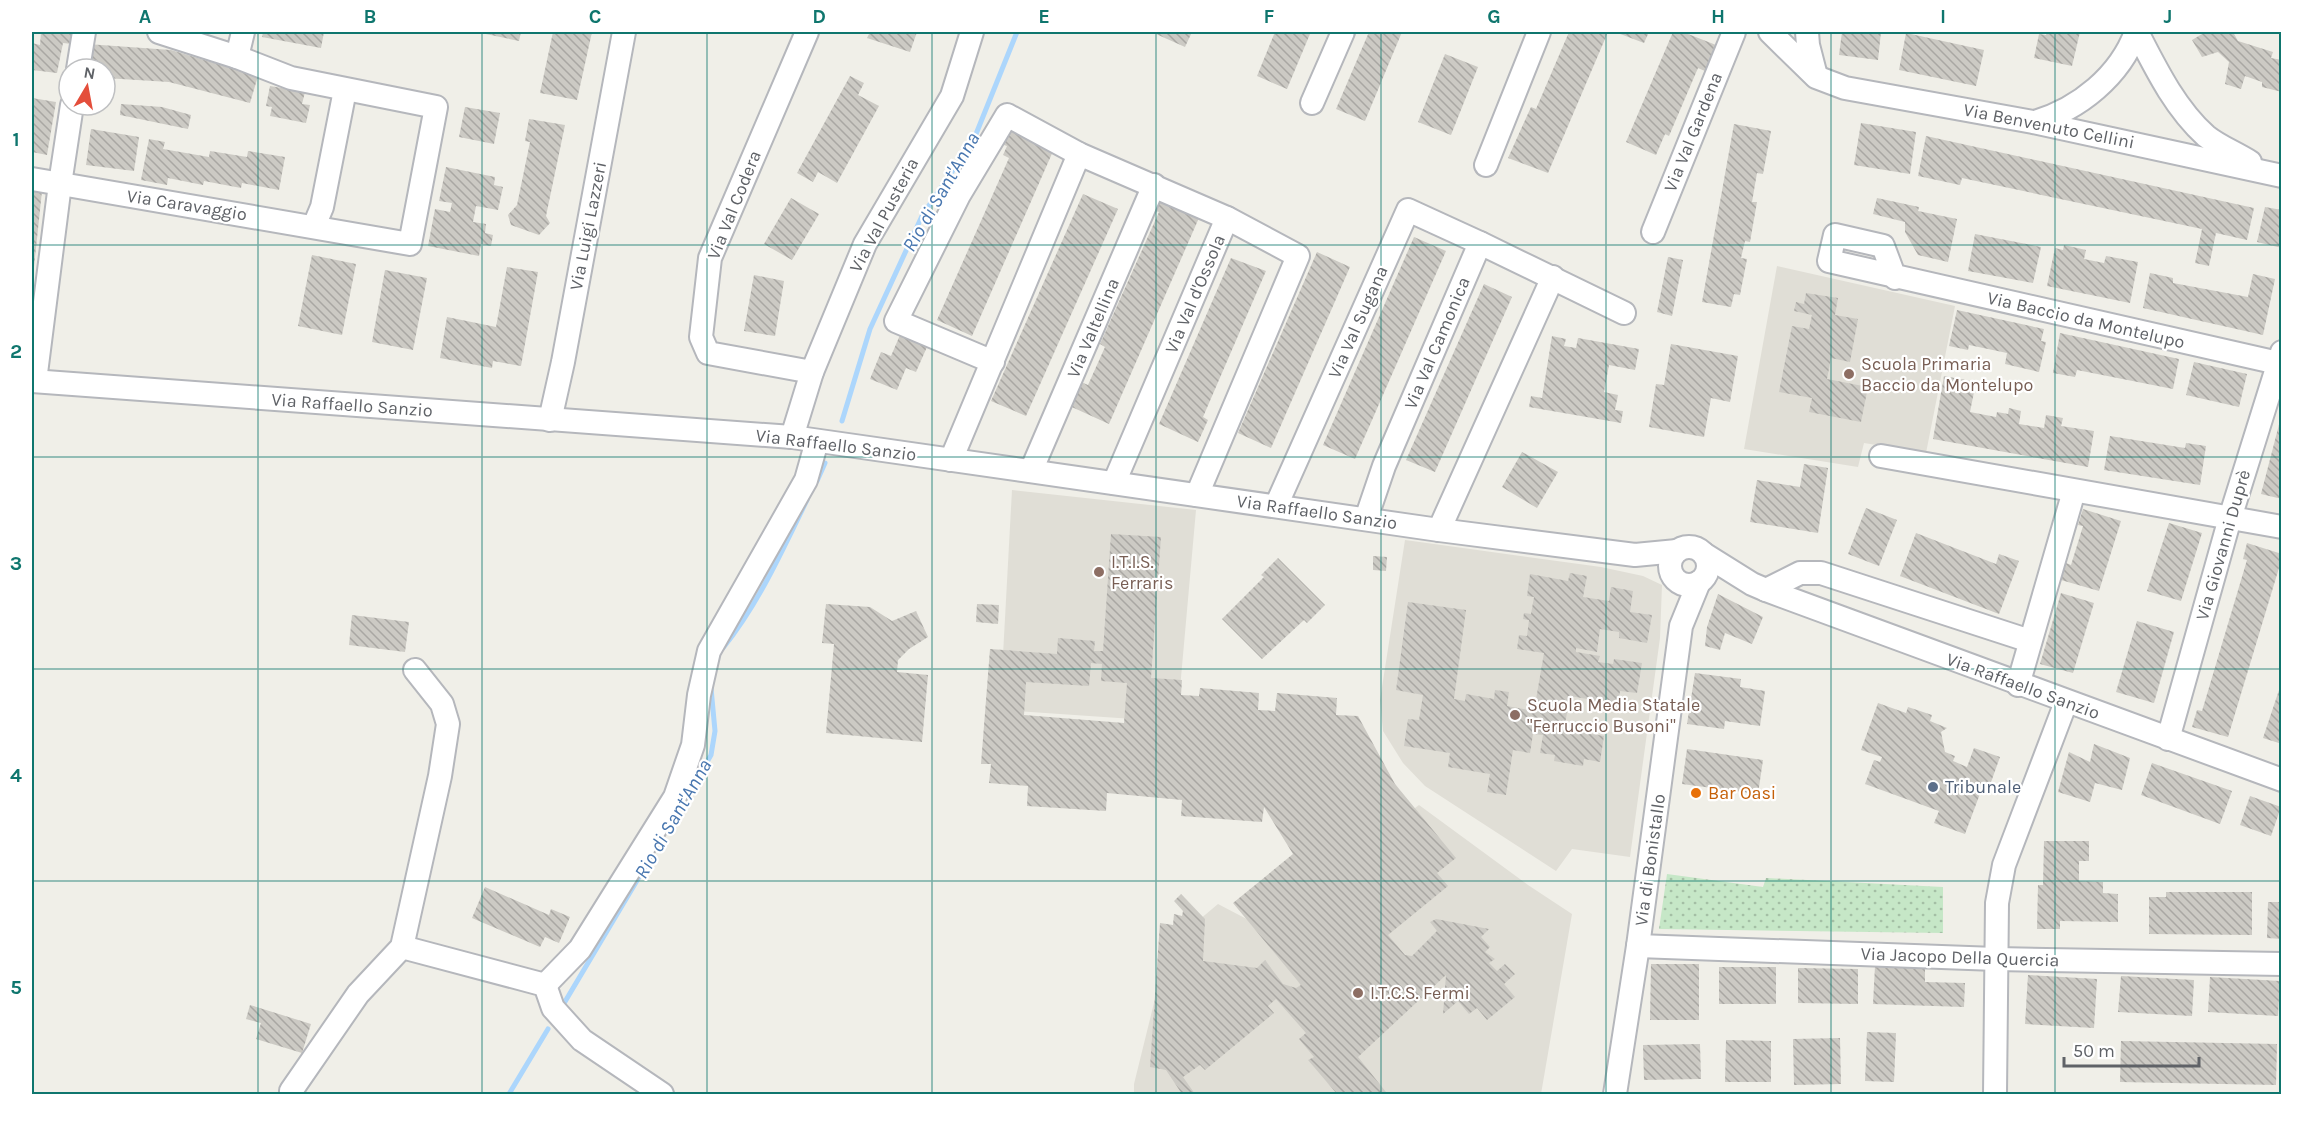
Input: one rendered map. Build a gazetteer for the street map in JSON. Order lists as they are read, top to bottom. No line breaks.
{"streets":{"street":["Via Benvenuto Cellini","Via Val Gardena","Via Caravaggio","Via Val Codera","Via Val Pusteria","Via Luigi Lazzeri","Via Val d'Ossola","Via Baccio da Montelupo","Via Val Sugana","Via Valtellina","Via Val Camonica","Via Raffaello Sanzio","Via Giovanni Duprè","Via di Bonistallo","Via Jacopo Della Quercia"]},"crossings":[["Via Val Codera","Via Val Pusteria"],["Via Val Pusteria","Via Raffaello Sanzio"],["Via Luigi Lazzeri","Via Raffaello Sanzio"],["Via Val d'Ossola","Via Raffaello Sanzio"],["Via Baccio da Montelupo","Via Giovanni Duprè"],["Via Val Sugana","Via Val Camonica"],["Via Val Sugana","Via Raffaello Sanzio"],["Via Valtellina","Via Raffaello Sanzio"],["Via Val Camonica","Via Raffaello Sanzio"],["Via Raffaello Sanzio","Via Giovanni Duprè"],["Via Raffaello Sanzio","Via di Bonistallo"],["Via di Bonistallo","Via Jacopo Della Quercia"]],"water":["Rio di Sant'Anna"],"places":["Scuola Primaria Baccio da Montelupo","I.T.I.S. Ferraris","Scuola Media Statale \"Ferruccio Busoni\"","Tribunale","Bar Oasi","I.T.C.S. Fermi"],"scale_bar":"50 m","north":"top","grid":{"columns":["A","B","C","D","E","F","G","H","I","J"],"rows":["1","2","3","4","5"]}}
